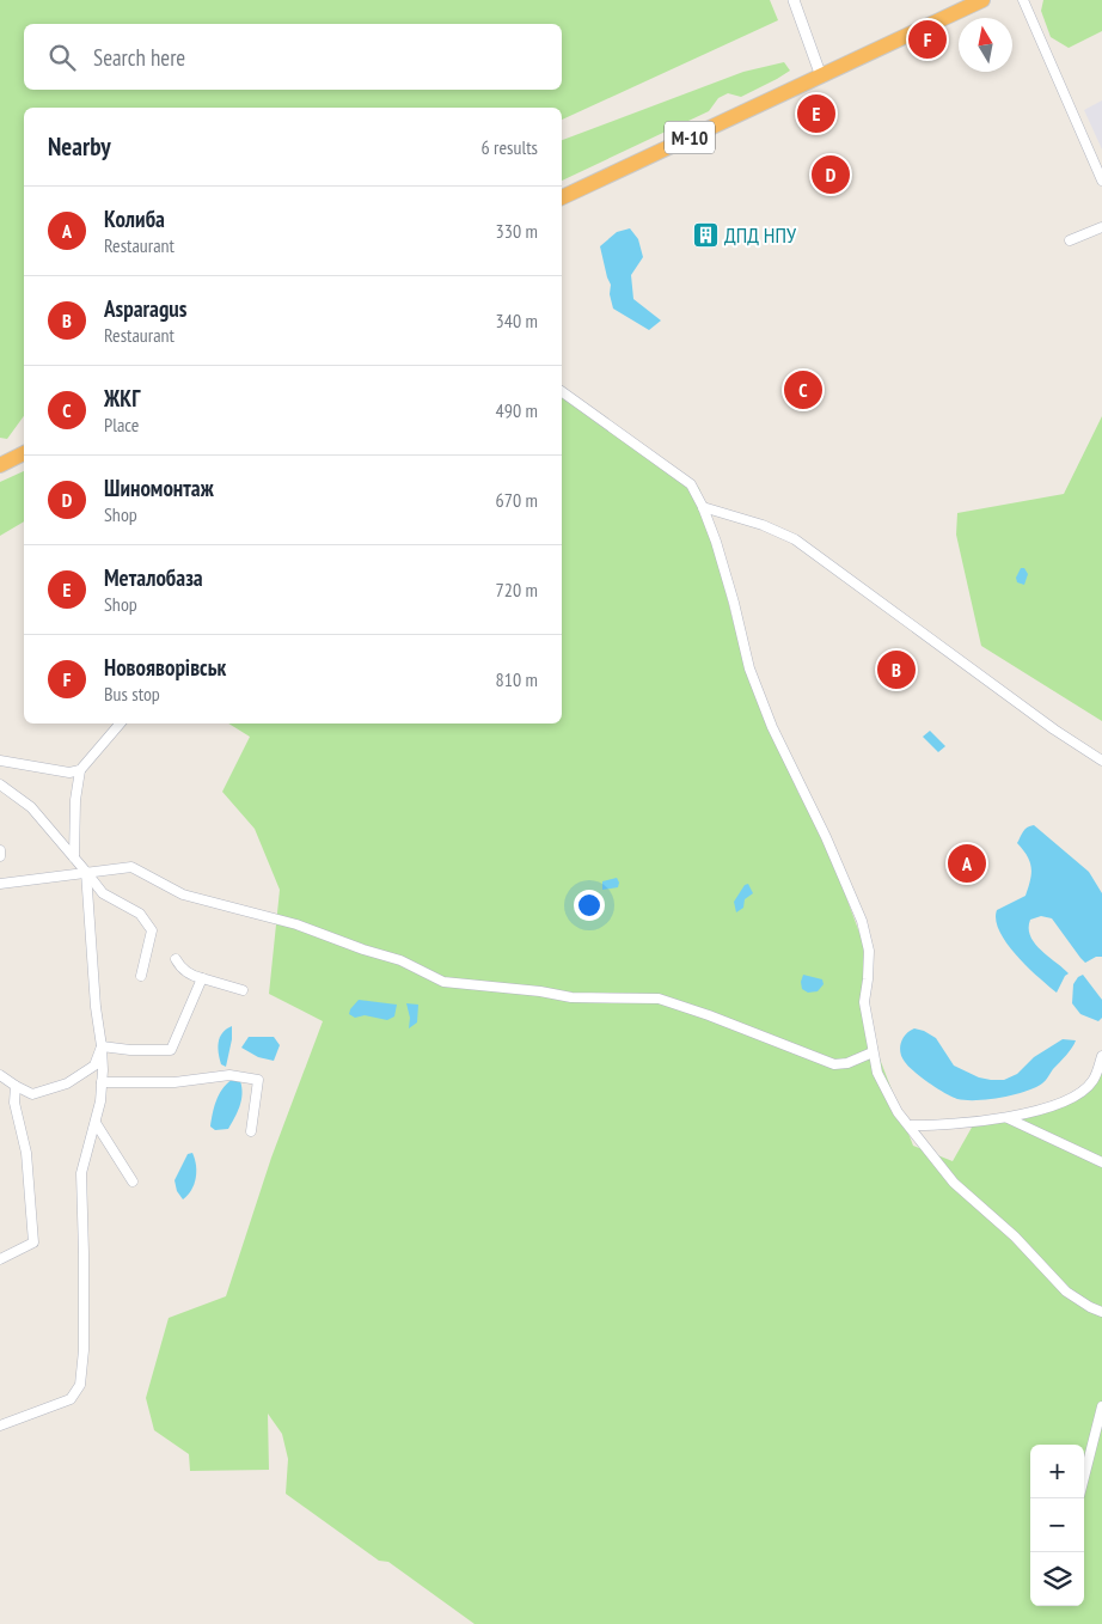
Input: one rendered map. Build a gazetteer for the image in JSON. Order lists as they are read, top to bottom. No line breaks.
{"streets":{"highway":["М-10"]},"places":{"building":["ДПД НПУ"]},"north":"top","page":{"pins":["F","E","D","C","B","A"],"search":"Search here","heading":["Nearby","6 results"],"list":[{"mark":"A","name":"Колиба","note":"Restaurant","value":"330 m"},{"mark":"B","name":"Asparagus","note":"Restaurant","value":"340 m"},{"mark":"C","name":"ЖКГ","note":"Place","value":"490 m"},{"mark":"D","name":"Шиномонтаж","note":"Shop","value":"670 m"},{"mark":"E","name":"Металобаза","note":"Shop","value":"720 m"},{"mark":"F","name":"Новояворівськ","note":"Bus stop","value":"810 m"}],"map_buttons":["+","−"]}}
